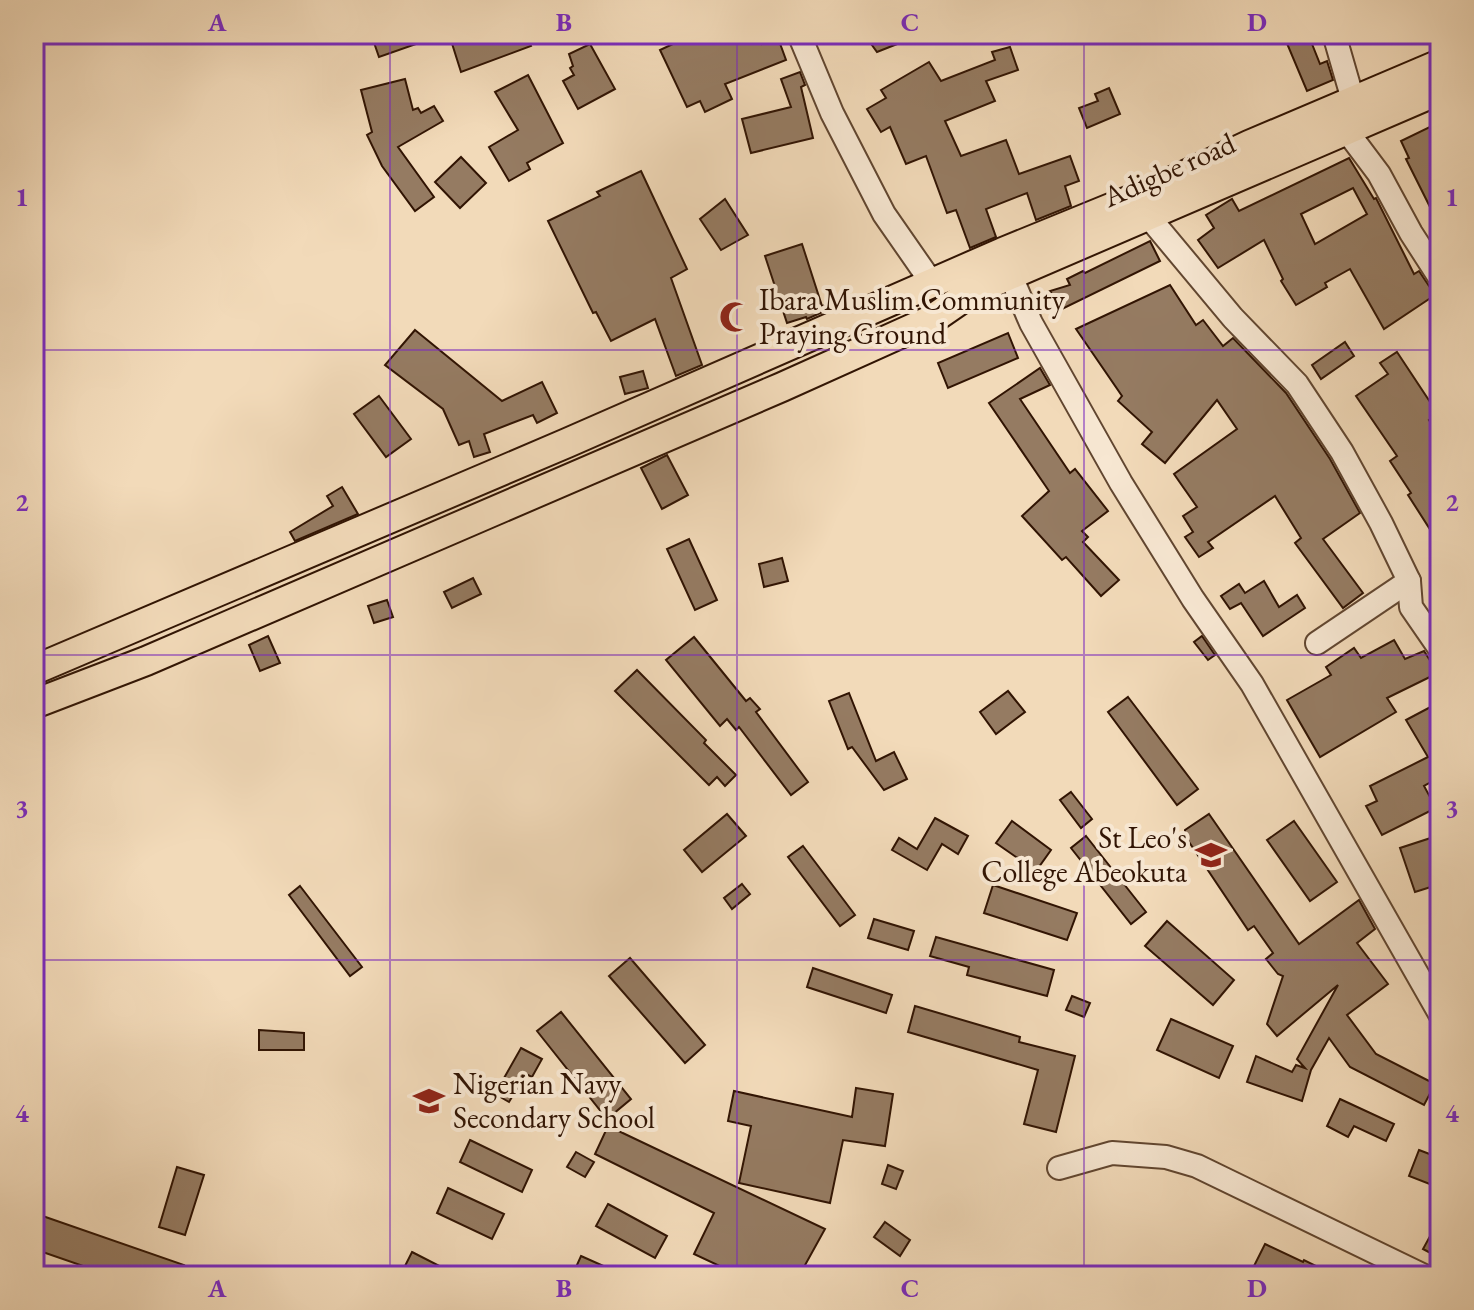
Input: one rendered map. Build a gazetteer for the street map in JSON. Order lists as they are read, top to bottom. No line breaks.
{"streets":{"main road":["Adigbe road"]},"places":{"mosque":["Ibara Muslim Community Praying Ground"],"school or university":["St Leo's College Abeokuta","Nigerian Navy Secondary School"]},"grid":{"columns":["A","B","C","D"],"rows":["1","2","3","4"]}}
